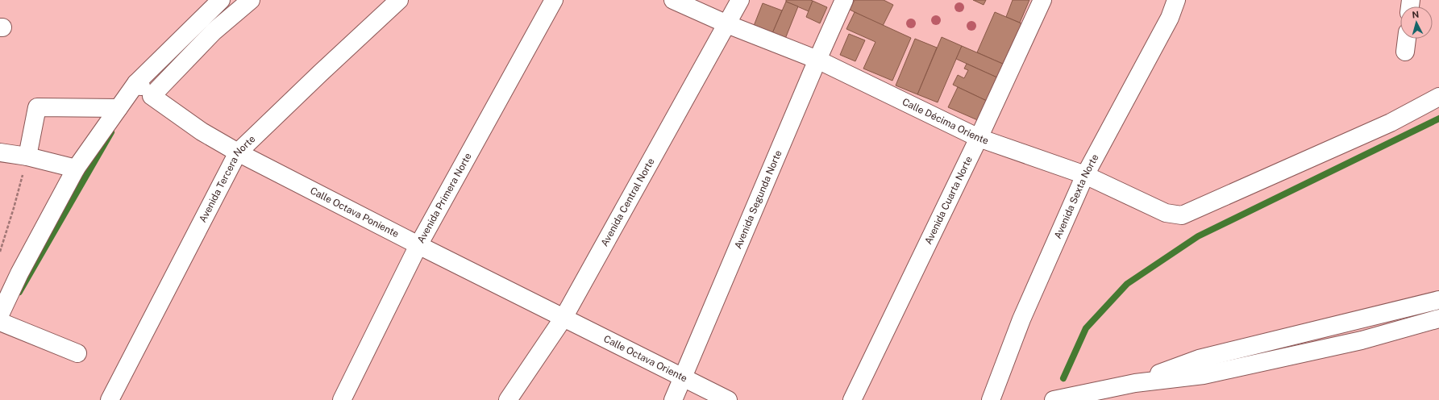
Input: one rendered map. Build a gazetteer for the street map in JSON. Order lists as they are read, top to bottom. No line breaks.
{"streets":{"street":["Calle Décima Oriente","Avenida Tercera Norte","Avenida Sexta Norte","Avenida Primera Norte","Avenida Segunda Norte","Avenida Cuarta Norte","Avenida Central Norte","Calle Octava Poniente","Calle Octava Oriente"]},"crossings":[["Calle Décima Oriente","Avenida Sexta Norte"],["Calle Décima Oriente","Avenida Segunda Norte"],["Calle Décima Oriente","Avenida Cuarta Norte"],["Calle Décima Oriente","Avenida Central Norte"],["Avenida Tercera Norte","Calle Octava Poniente"],["Avenida Primera Norte","Calle Octava Poniente"],["Avenida Segunda Norte","Calle Octava Oriente"],["Avenida Central Norte","Calle Octava Poniente"],["Avenida Central Norte","Calle Octava Oriente"],["Calle Octava Poniente","Calle Octava Oriente"]],"north":"top"}
